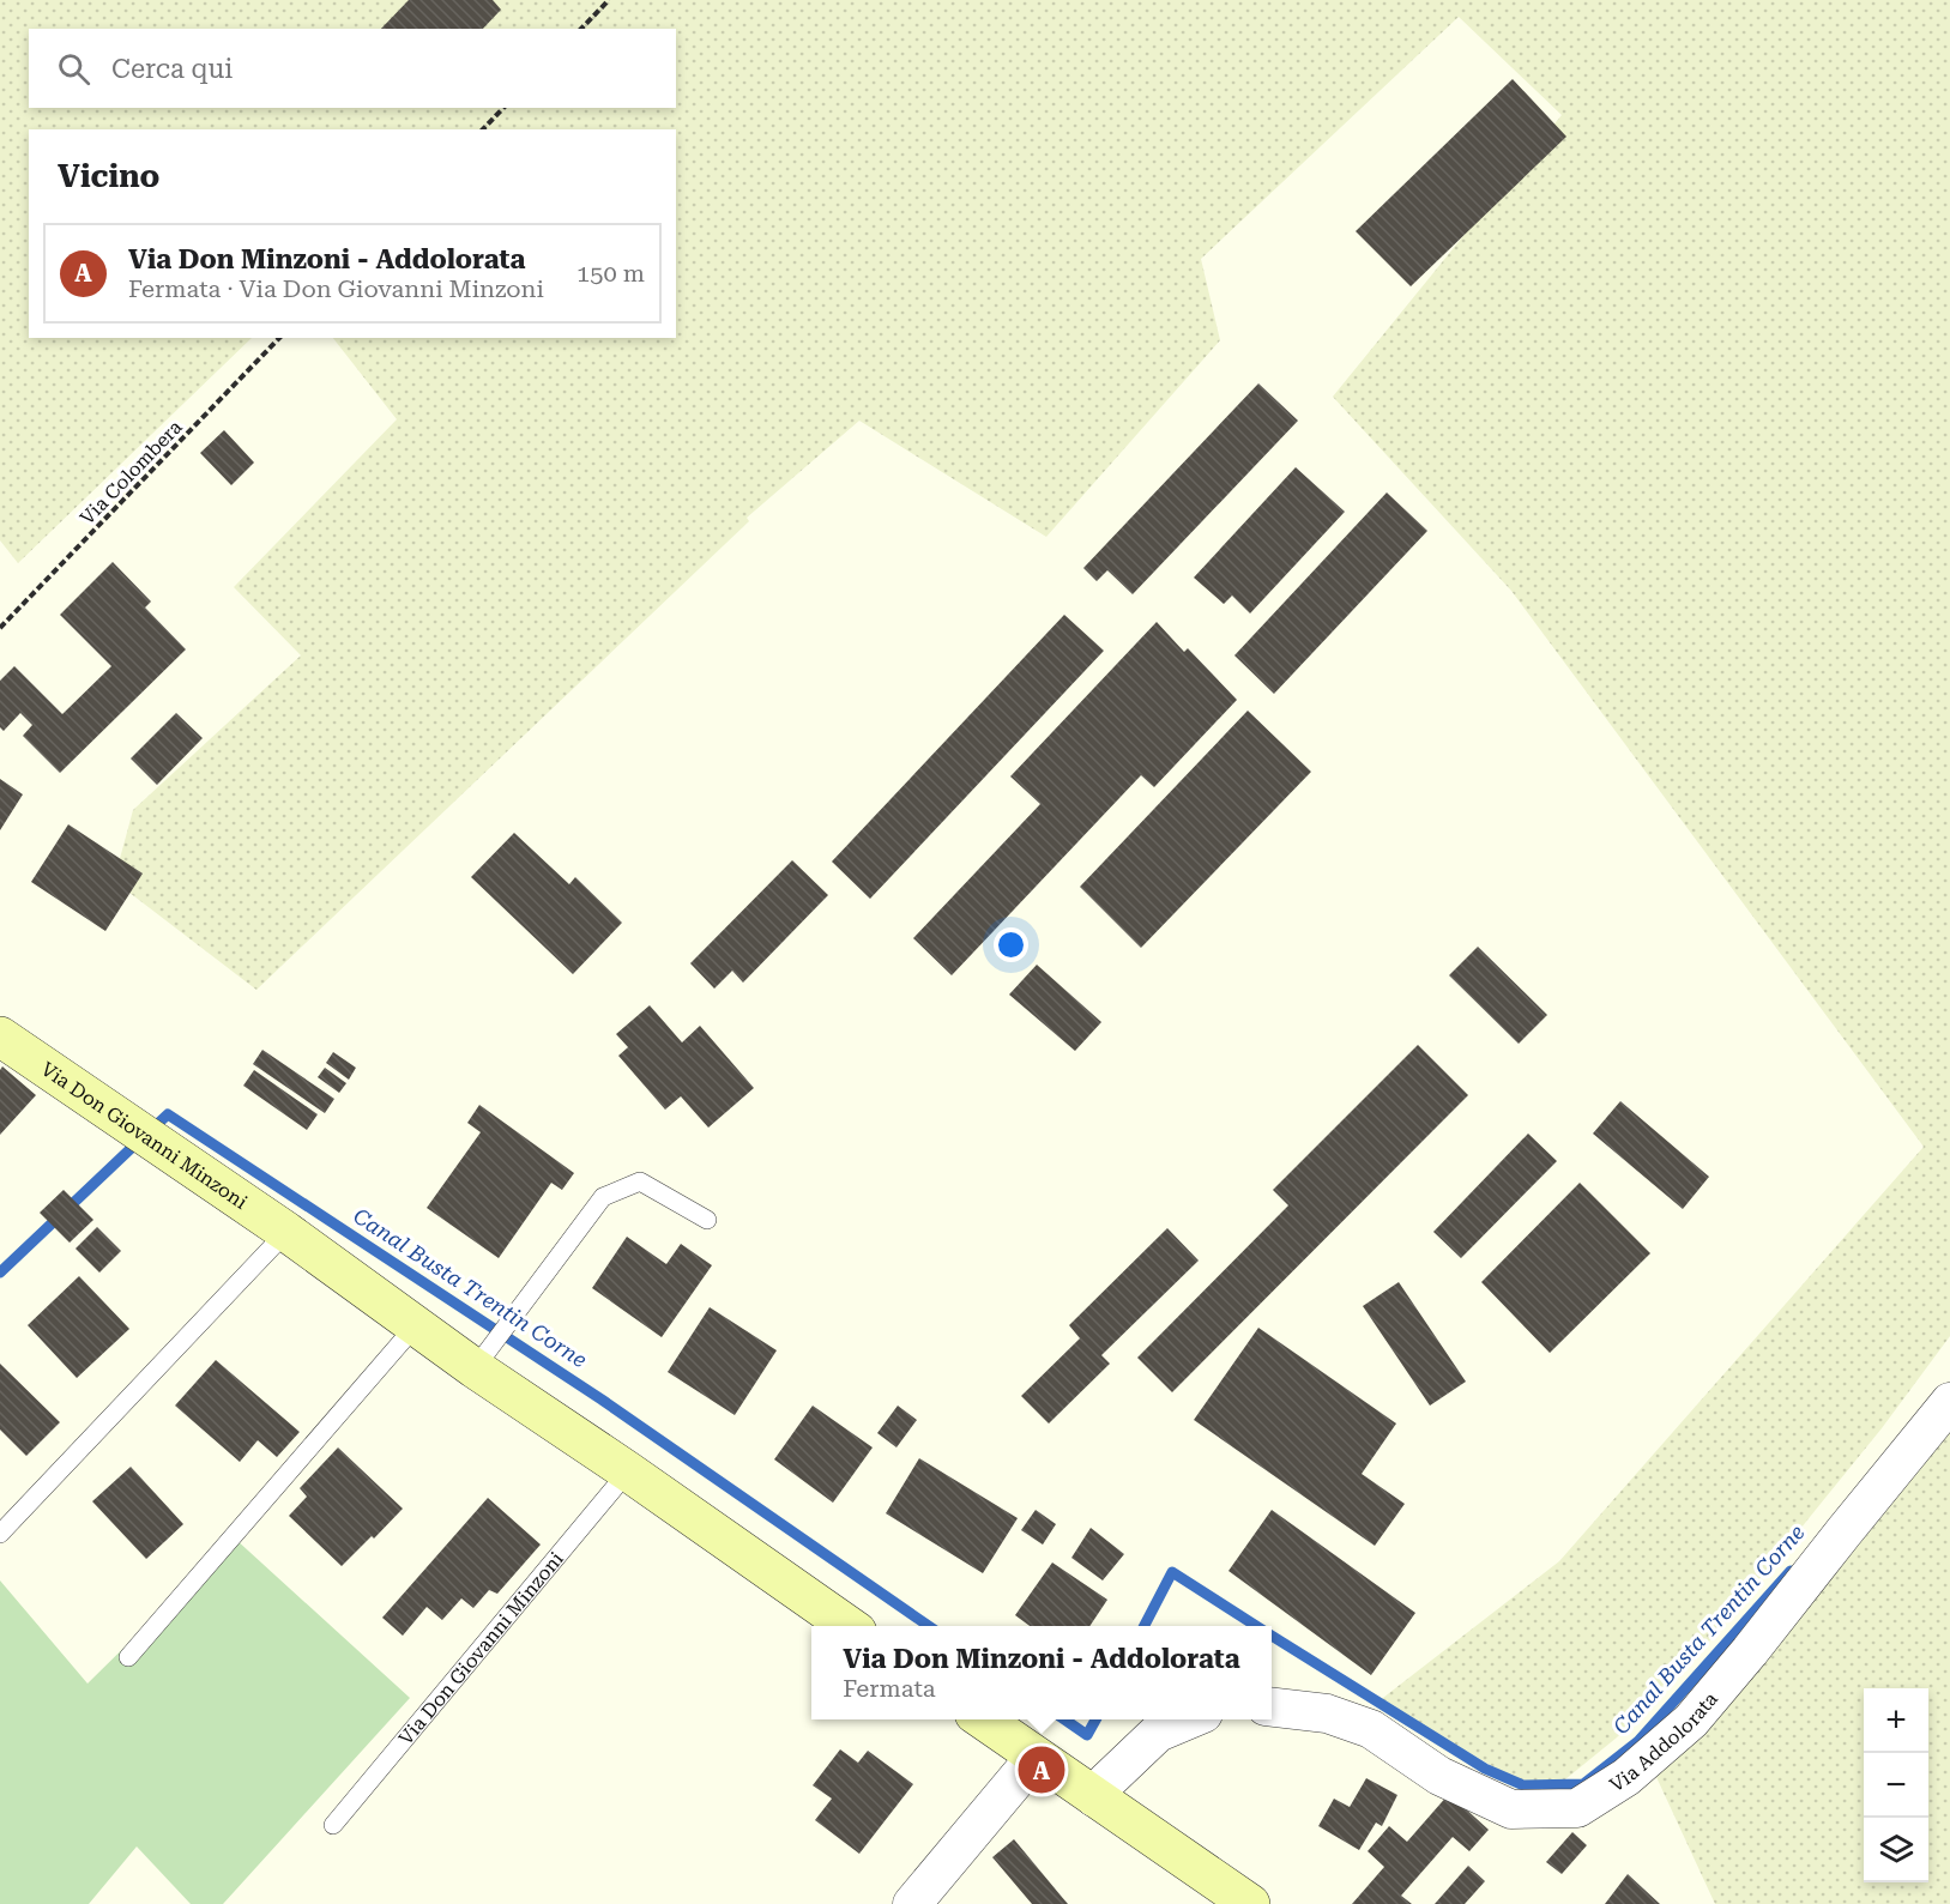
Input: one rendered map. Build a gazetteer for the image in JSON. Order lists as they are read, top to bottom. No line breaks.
{"streets":{"street":["Via Don Giovanni Minzoni","Via Addolorata"],"path":["Via Colombera"]},"water":["Canal Busta Trentin Corne"],"page":{"search":"Cerca qui","heading":"Vicino","list":[{"mark":"A","name":"Via Don Minzoni - Addolorata","note":"Fermata · Via Don Giovanni Minzoni","value":"150 m"}],"popup":["Via Don Minzoni - Addolorata","Fermata"],"map_buttons":["+","−"],"pins":"A"}}
